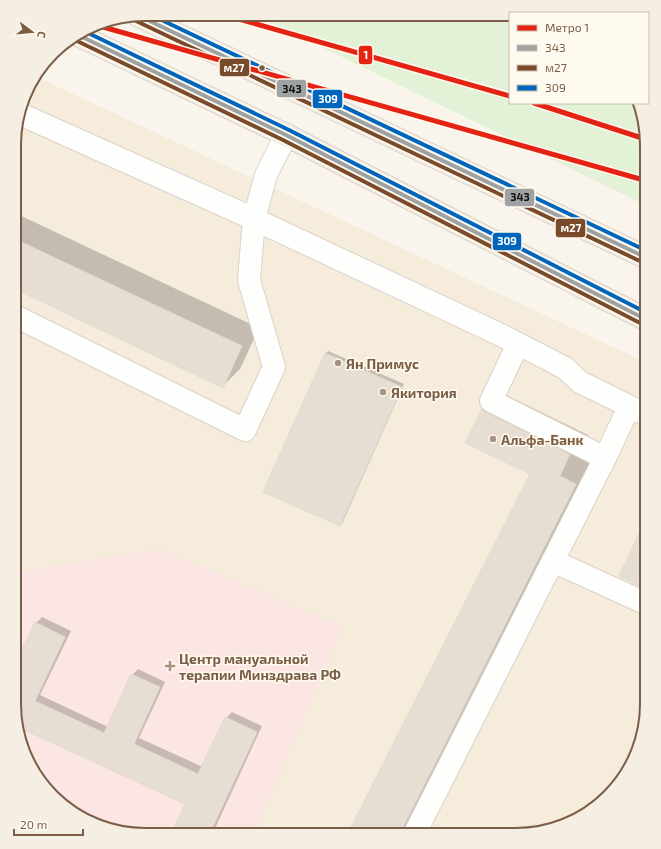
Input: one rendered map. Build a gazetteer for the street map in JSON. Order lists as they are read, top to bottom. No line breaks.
{"places":{"other":["Ян Примус","Якитория","Альфа-Банк"],"health":["Центр мануальной терапии Минздрава РФ"]},"lines":["metro line 1","transit line 343","transit line 309","transit line м27"],"legend":["Метро 1","343","м27","309"],"scale_bar":"20 m","north":"right"}
